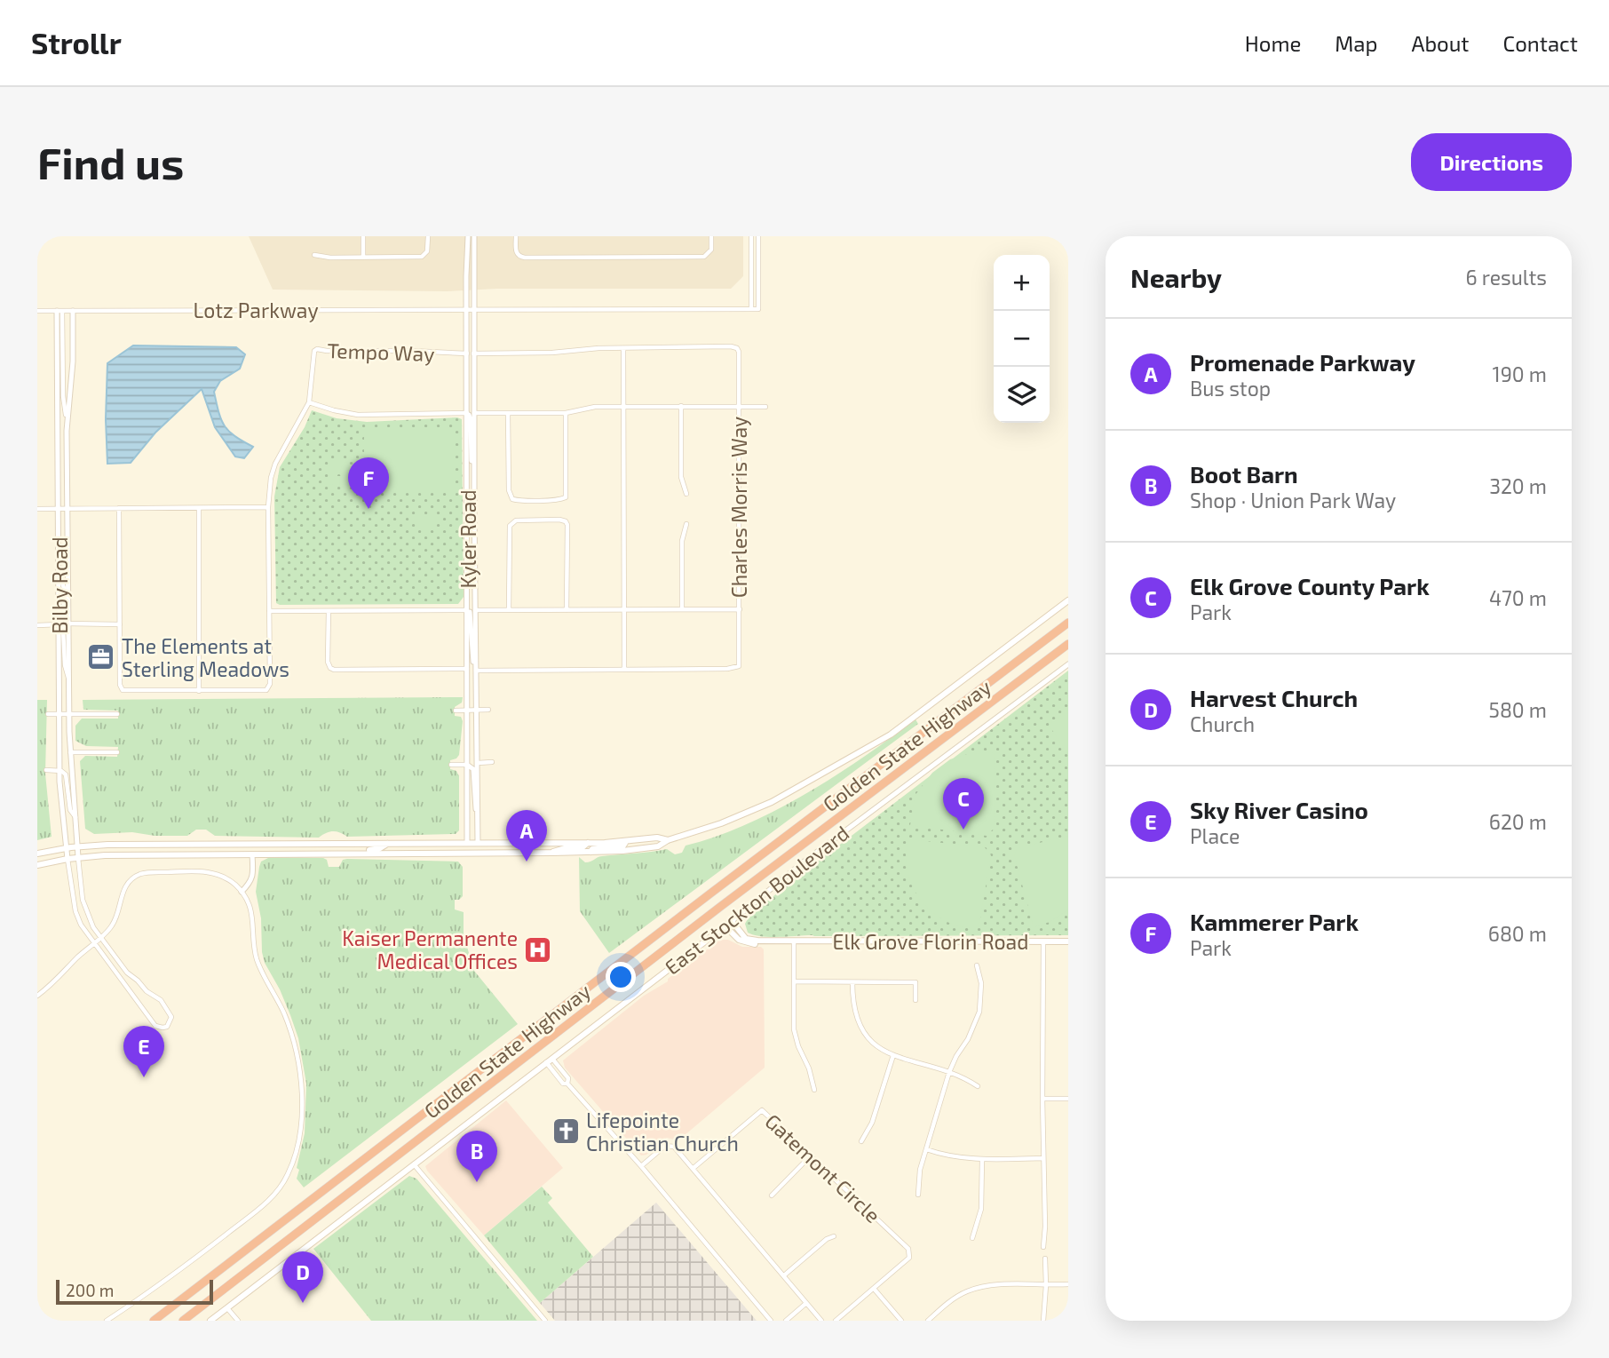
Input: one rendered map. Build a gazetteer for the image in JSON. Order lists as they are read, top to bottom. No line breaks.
{"streets":{"highway":["Golden State Highway"],"main road":["East Stockton Boulevard","Elk Grove Florin Road"],"street":["Lotz Parkway","Tempo Way","Charles Morris Way","Kyler Road","Bilby Road","Gatemont Circle"]},"crossings":[["Lotz Parkway","Kyler Road"],["Lotz Parkway","Bilby Road"],["Tempo Way","Kyler Road"],["Charles Morris Way","Kyler Road"],["East Stockton Boulevard","Elk Grove Florin Road"]],"places":{"office":["The Elements at Sterling Meadows"],"hospital":["Kaiser Permanente Medical Offices"],"church":["Lifepointe Christian Church"]},"scale_bar":"200 m","page":{"header":"Strollr","nav":["Home","Map","About","Contact"],"buttons":"Directions","title":"Find us","heading":["Nearby","6 results"],"map_buttons":["+","−"],"list":[{"mark":"A","name":"Promenade Parkway","note":"Bus stop","value":"190 m"},{"mark":"B","name":"Boot Barn","note":"Shop · Union Park Way","value":"320 m"},{"mark":"C","name":"Elk Grove County Park","note":"Park","value":"470 m"},{"mark":"D","name":"Harvest Church","note":"Church","value":"580 m"},{"mark":"E","name":"Sky River Casino","note":"Place","value":"620 m"},{"mark":"F","name":"Kammerer Park","note":"Park","value":"680 m"}],"pins":["F","C","A","E","B","D"],"scale":"200 m"}}
